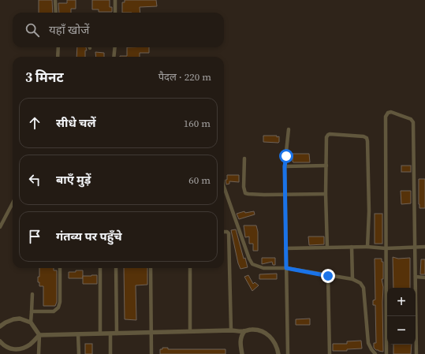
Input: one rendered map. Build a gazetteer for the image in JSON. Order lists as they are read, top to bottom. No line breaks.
{"page":{"search":"यहाँ खोजें","heading":["3 मिनट","पैदल · 220 m"],"list":[["सीधे चलें","160 m"],["बाएँ मुड़ें","60 m"],"गंतव्य पर पहुँचे"],"map_buttons":["+","−"]}}
